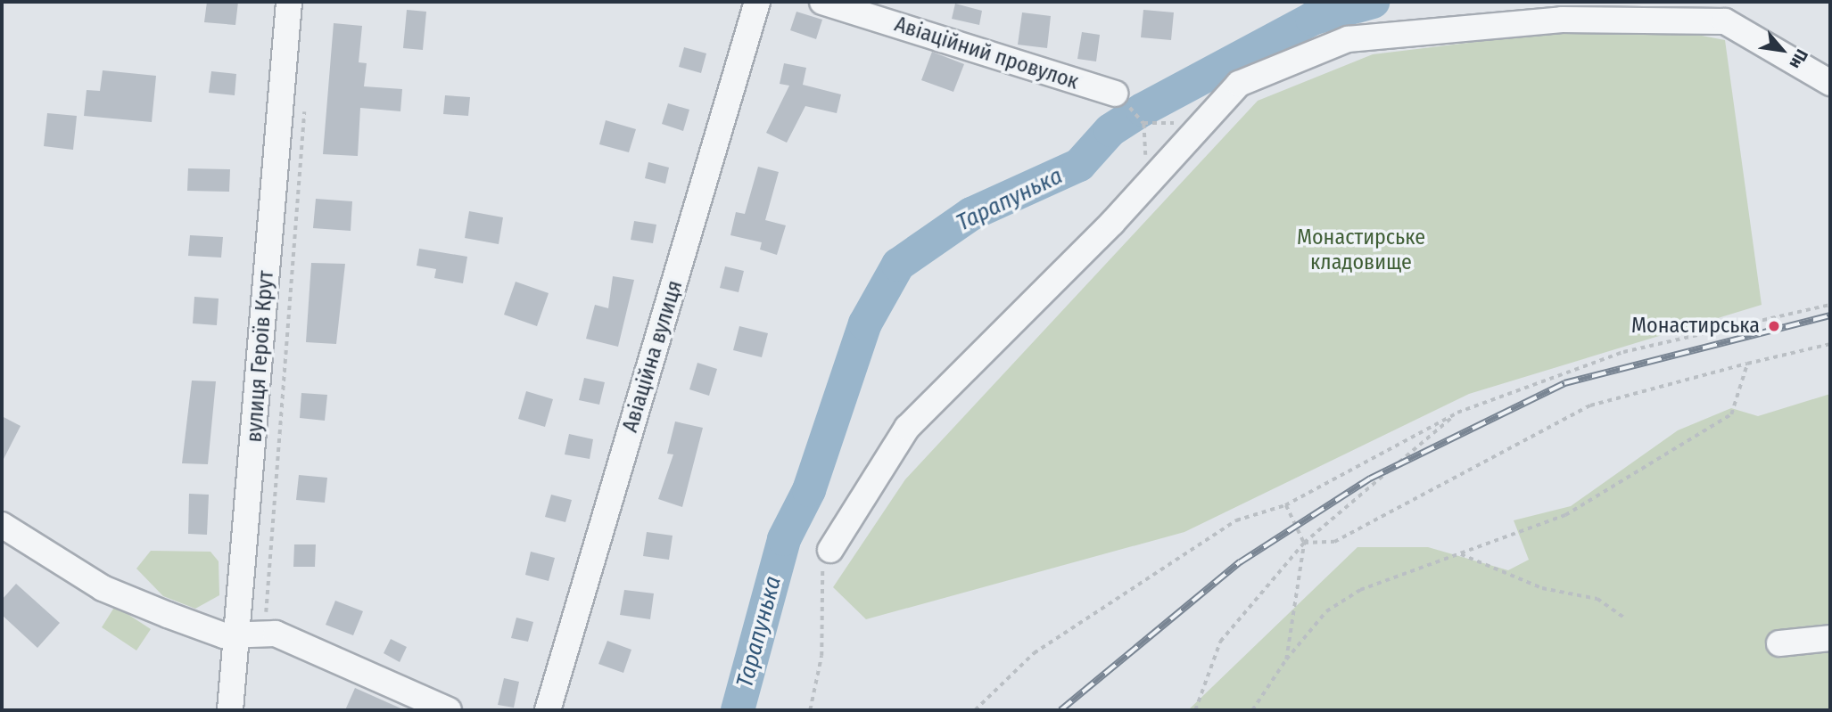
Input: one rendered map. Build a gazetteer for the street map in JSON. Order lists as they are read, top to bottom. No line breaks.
{"streets":{"street":["Авіаційний провулок","вулиця Героїв Крут","Авіаційна вулиця"]},"water":["Тарапунька"],"parks":["Монастирське кладовище"],"places":["Монастирська"],"north":"bottom right"}
